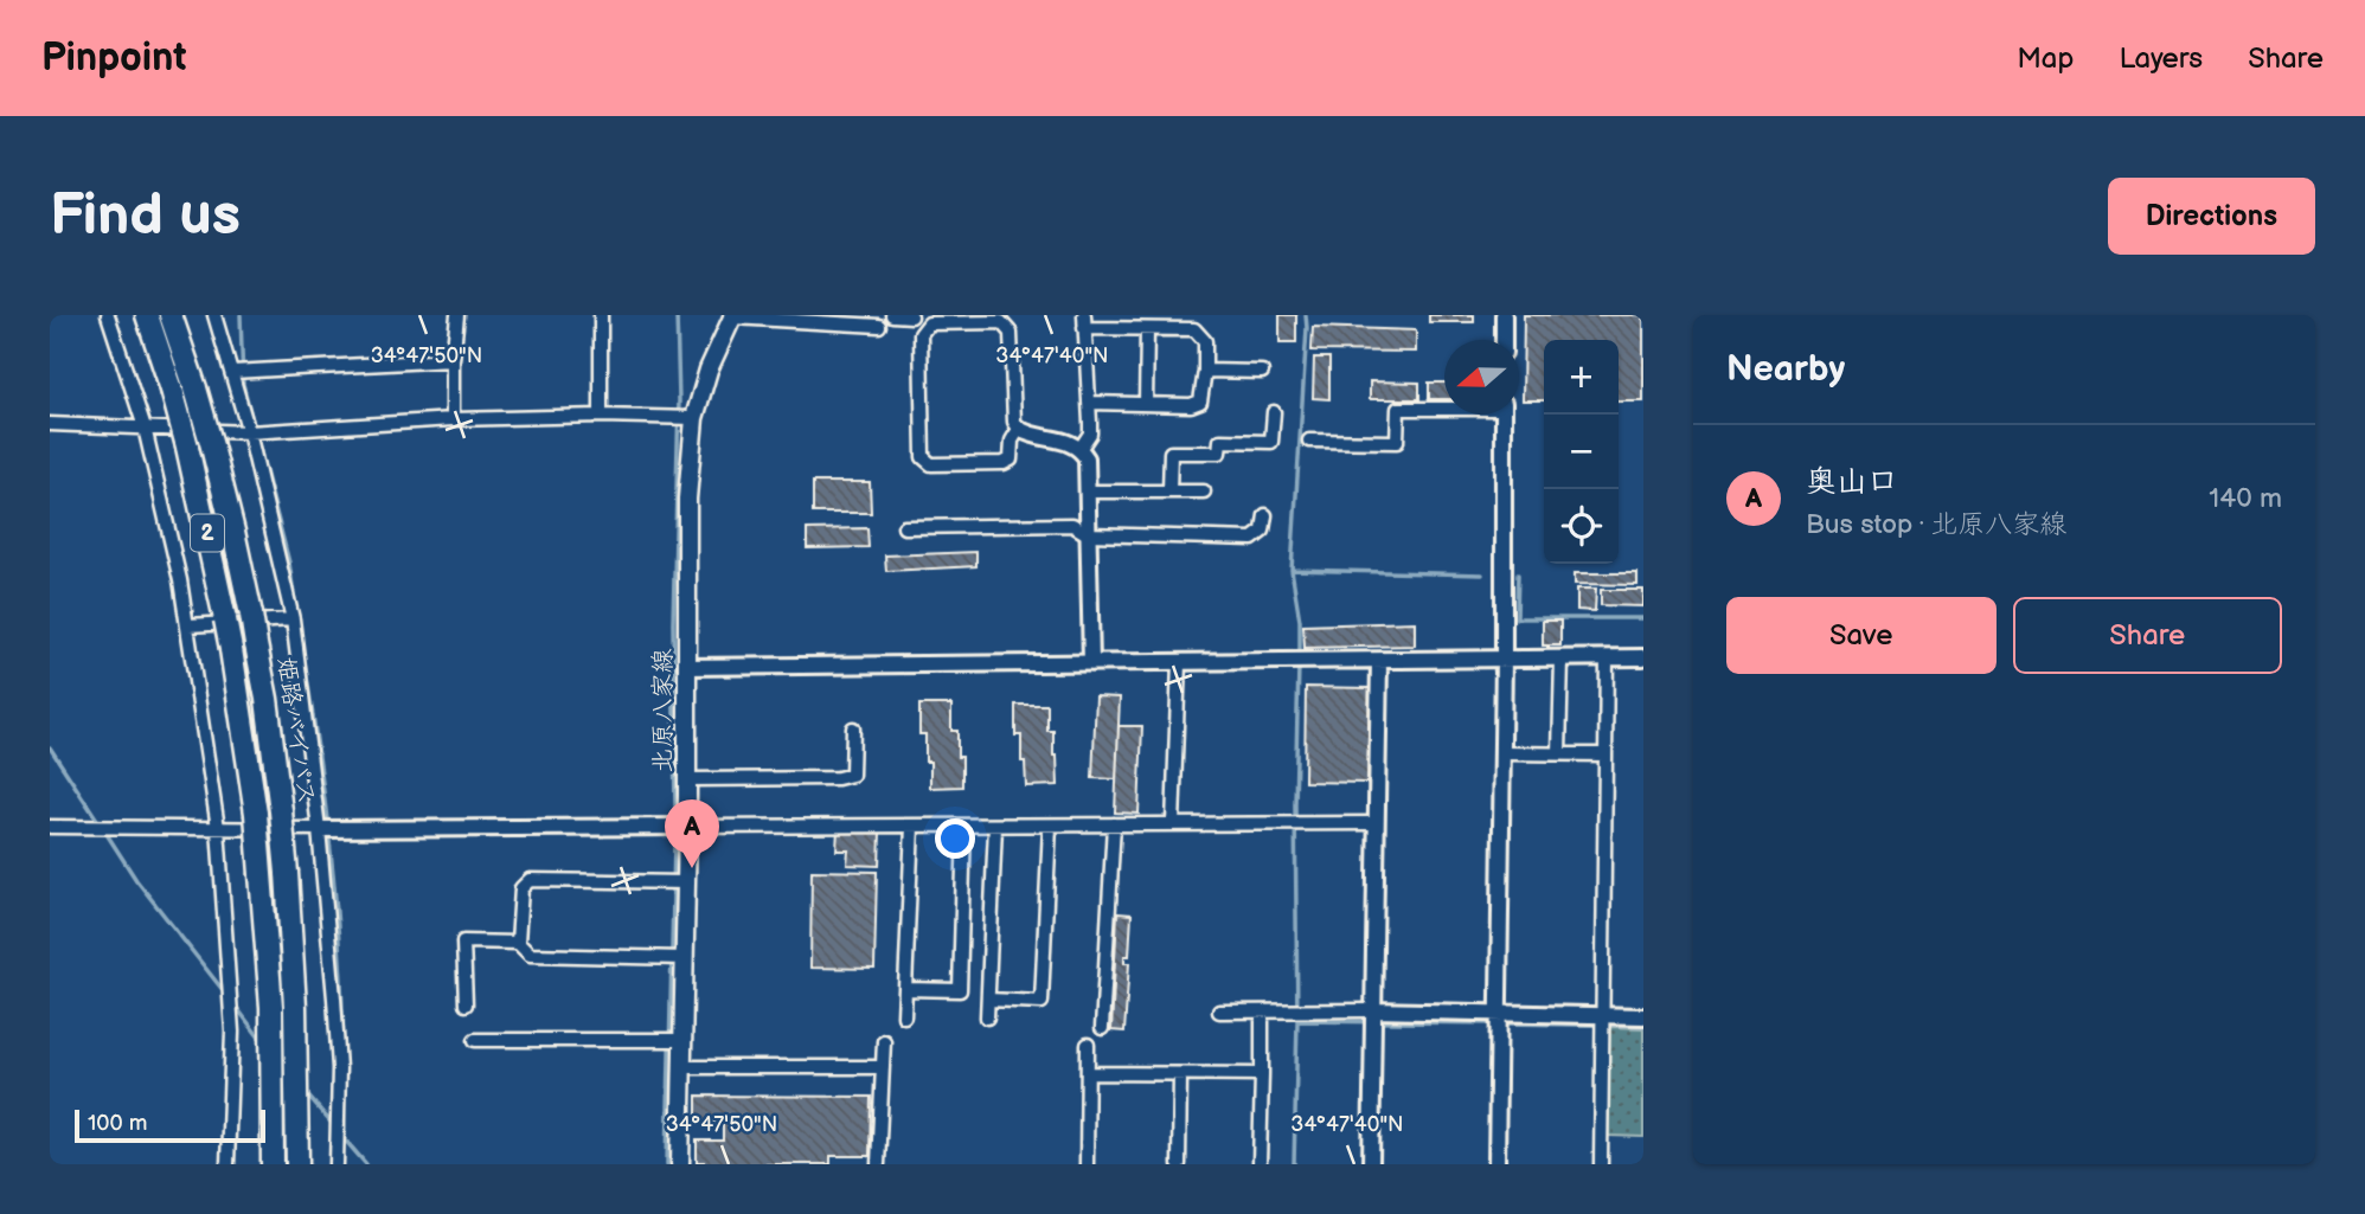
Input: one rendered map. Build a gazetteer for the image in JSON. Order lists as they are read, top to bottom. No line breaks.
{"streets":{"highway":["2","姫路バイパス"],"main road":["北原八家線"]},"scale_bar":"100 m","north":"left","page":{"header":"Pinpoint","nav":["Map","Layers","Share"],"buttons":["Directions",["Save","Share"]],"title":"Find us","heading":"Nearby","map_buttons":["+","−"],"list":[{"mark":"A","name":"奥山口","note":"Bus stop · 北原八家線","value":"140 m"}],"pins":"A","scale":"100 m"},"coordinates":["34°47'50\"N","34°47'40\"N"]}
